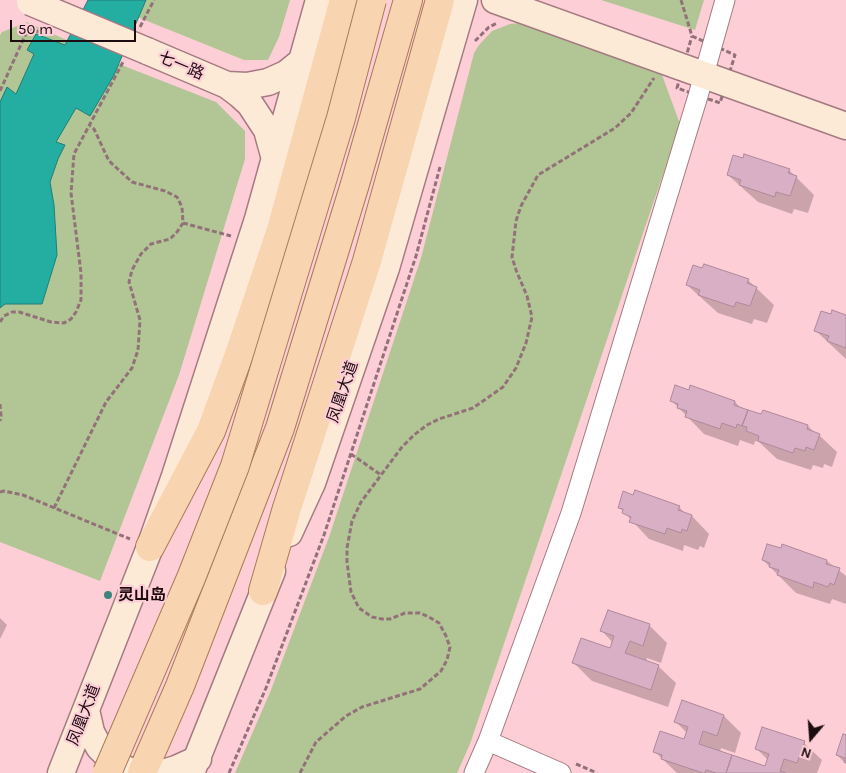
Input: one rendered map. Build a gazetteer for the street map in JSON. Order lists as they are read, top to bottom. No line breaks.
{"streets":{"main road":["七一路","凤凰大道"]},"places":["灵山岛"],"scale_bar":"50 m","north":"bottom"}
